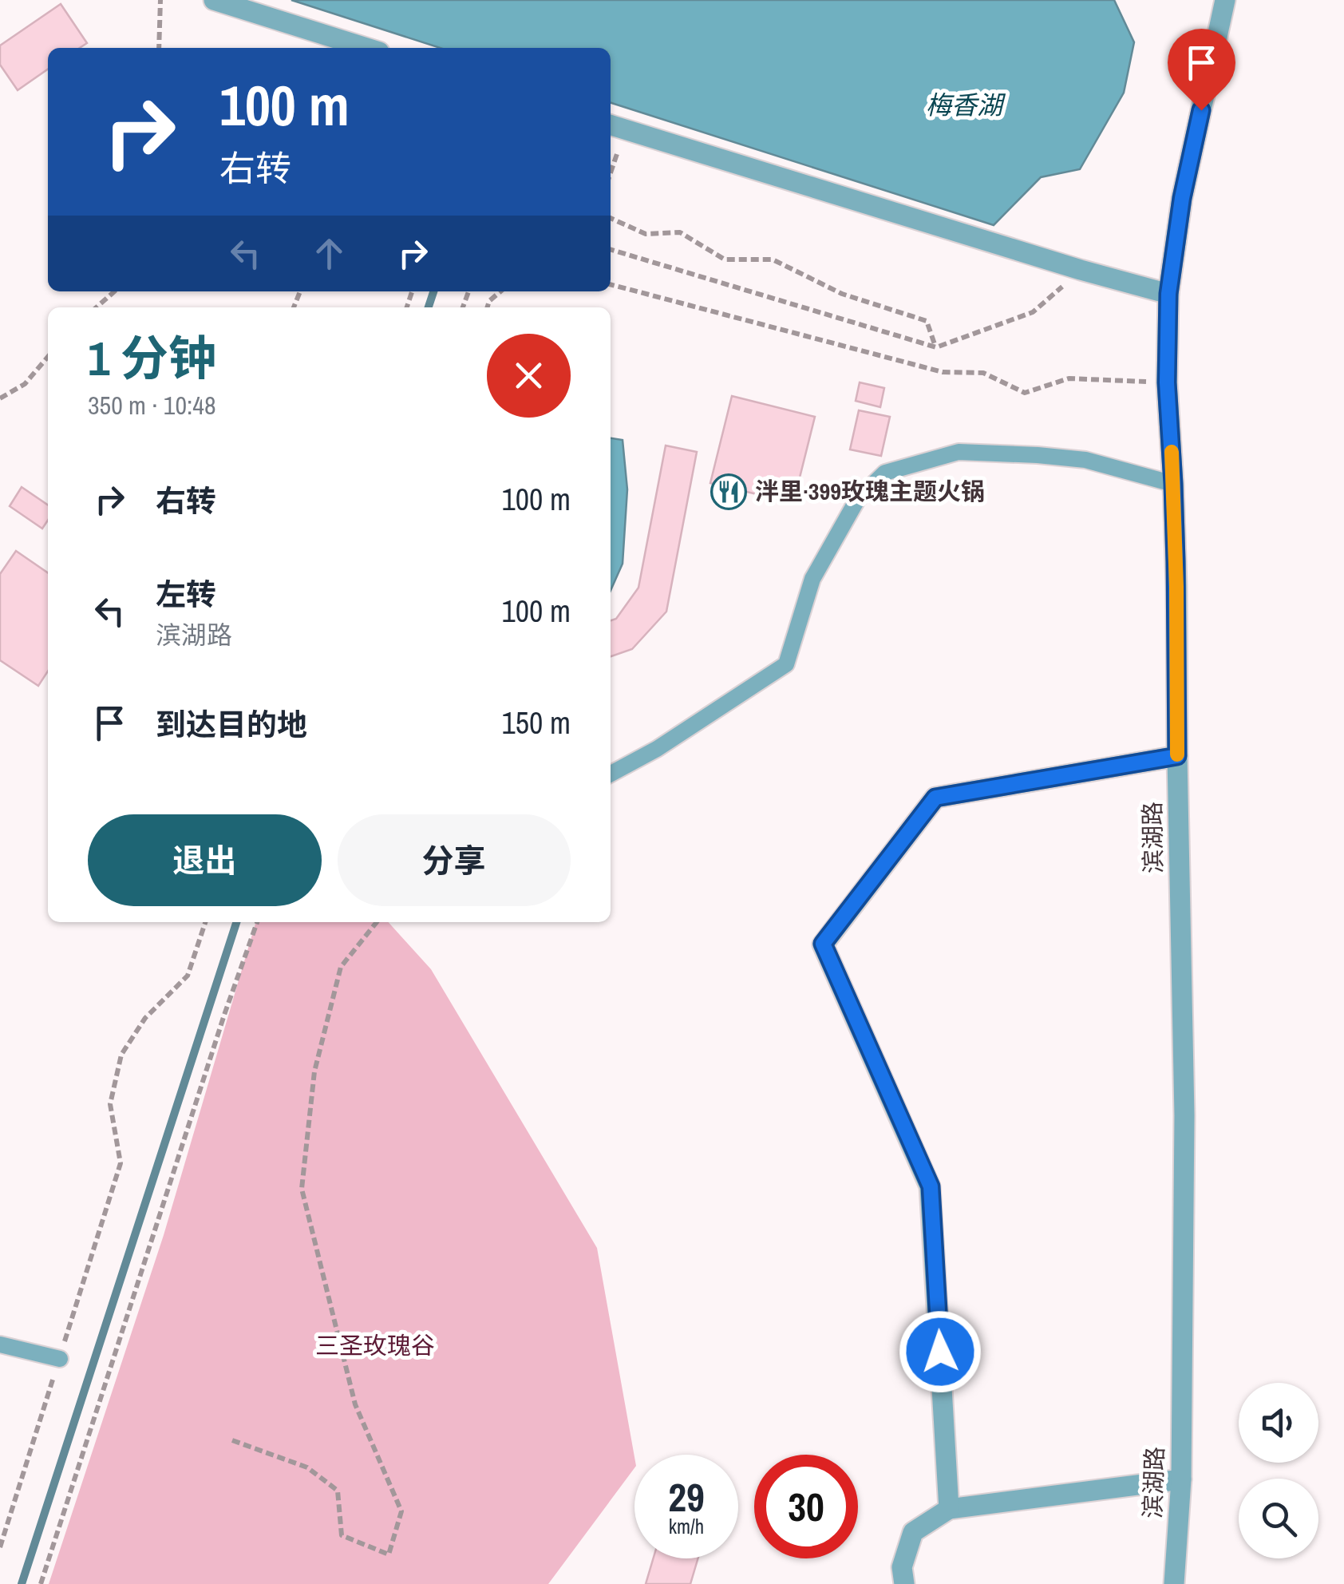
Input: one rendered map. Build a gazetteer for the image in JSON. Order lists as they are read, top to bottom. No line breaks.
{"streets":{"street":["滨湖路"]},"water":["梅香湖"],"parks":["三圣玫瑰谷"],"places":{"restaurant":["泮里·399玫瑰主题火锅"]},"page":{"turn":["100 m","右转"],"heading":["1 分钟","350 m · 10:48"],"list":[{"name":"右转","value":"100 m"},{"name":"左转","note":"滨湖路","value":"100 m"},{"name":"到达目的地","value":"150 m"}],"buttons":["退出","分享"],"speed":"29 km/h","limit":"30"}}
